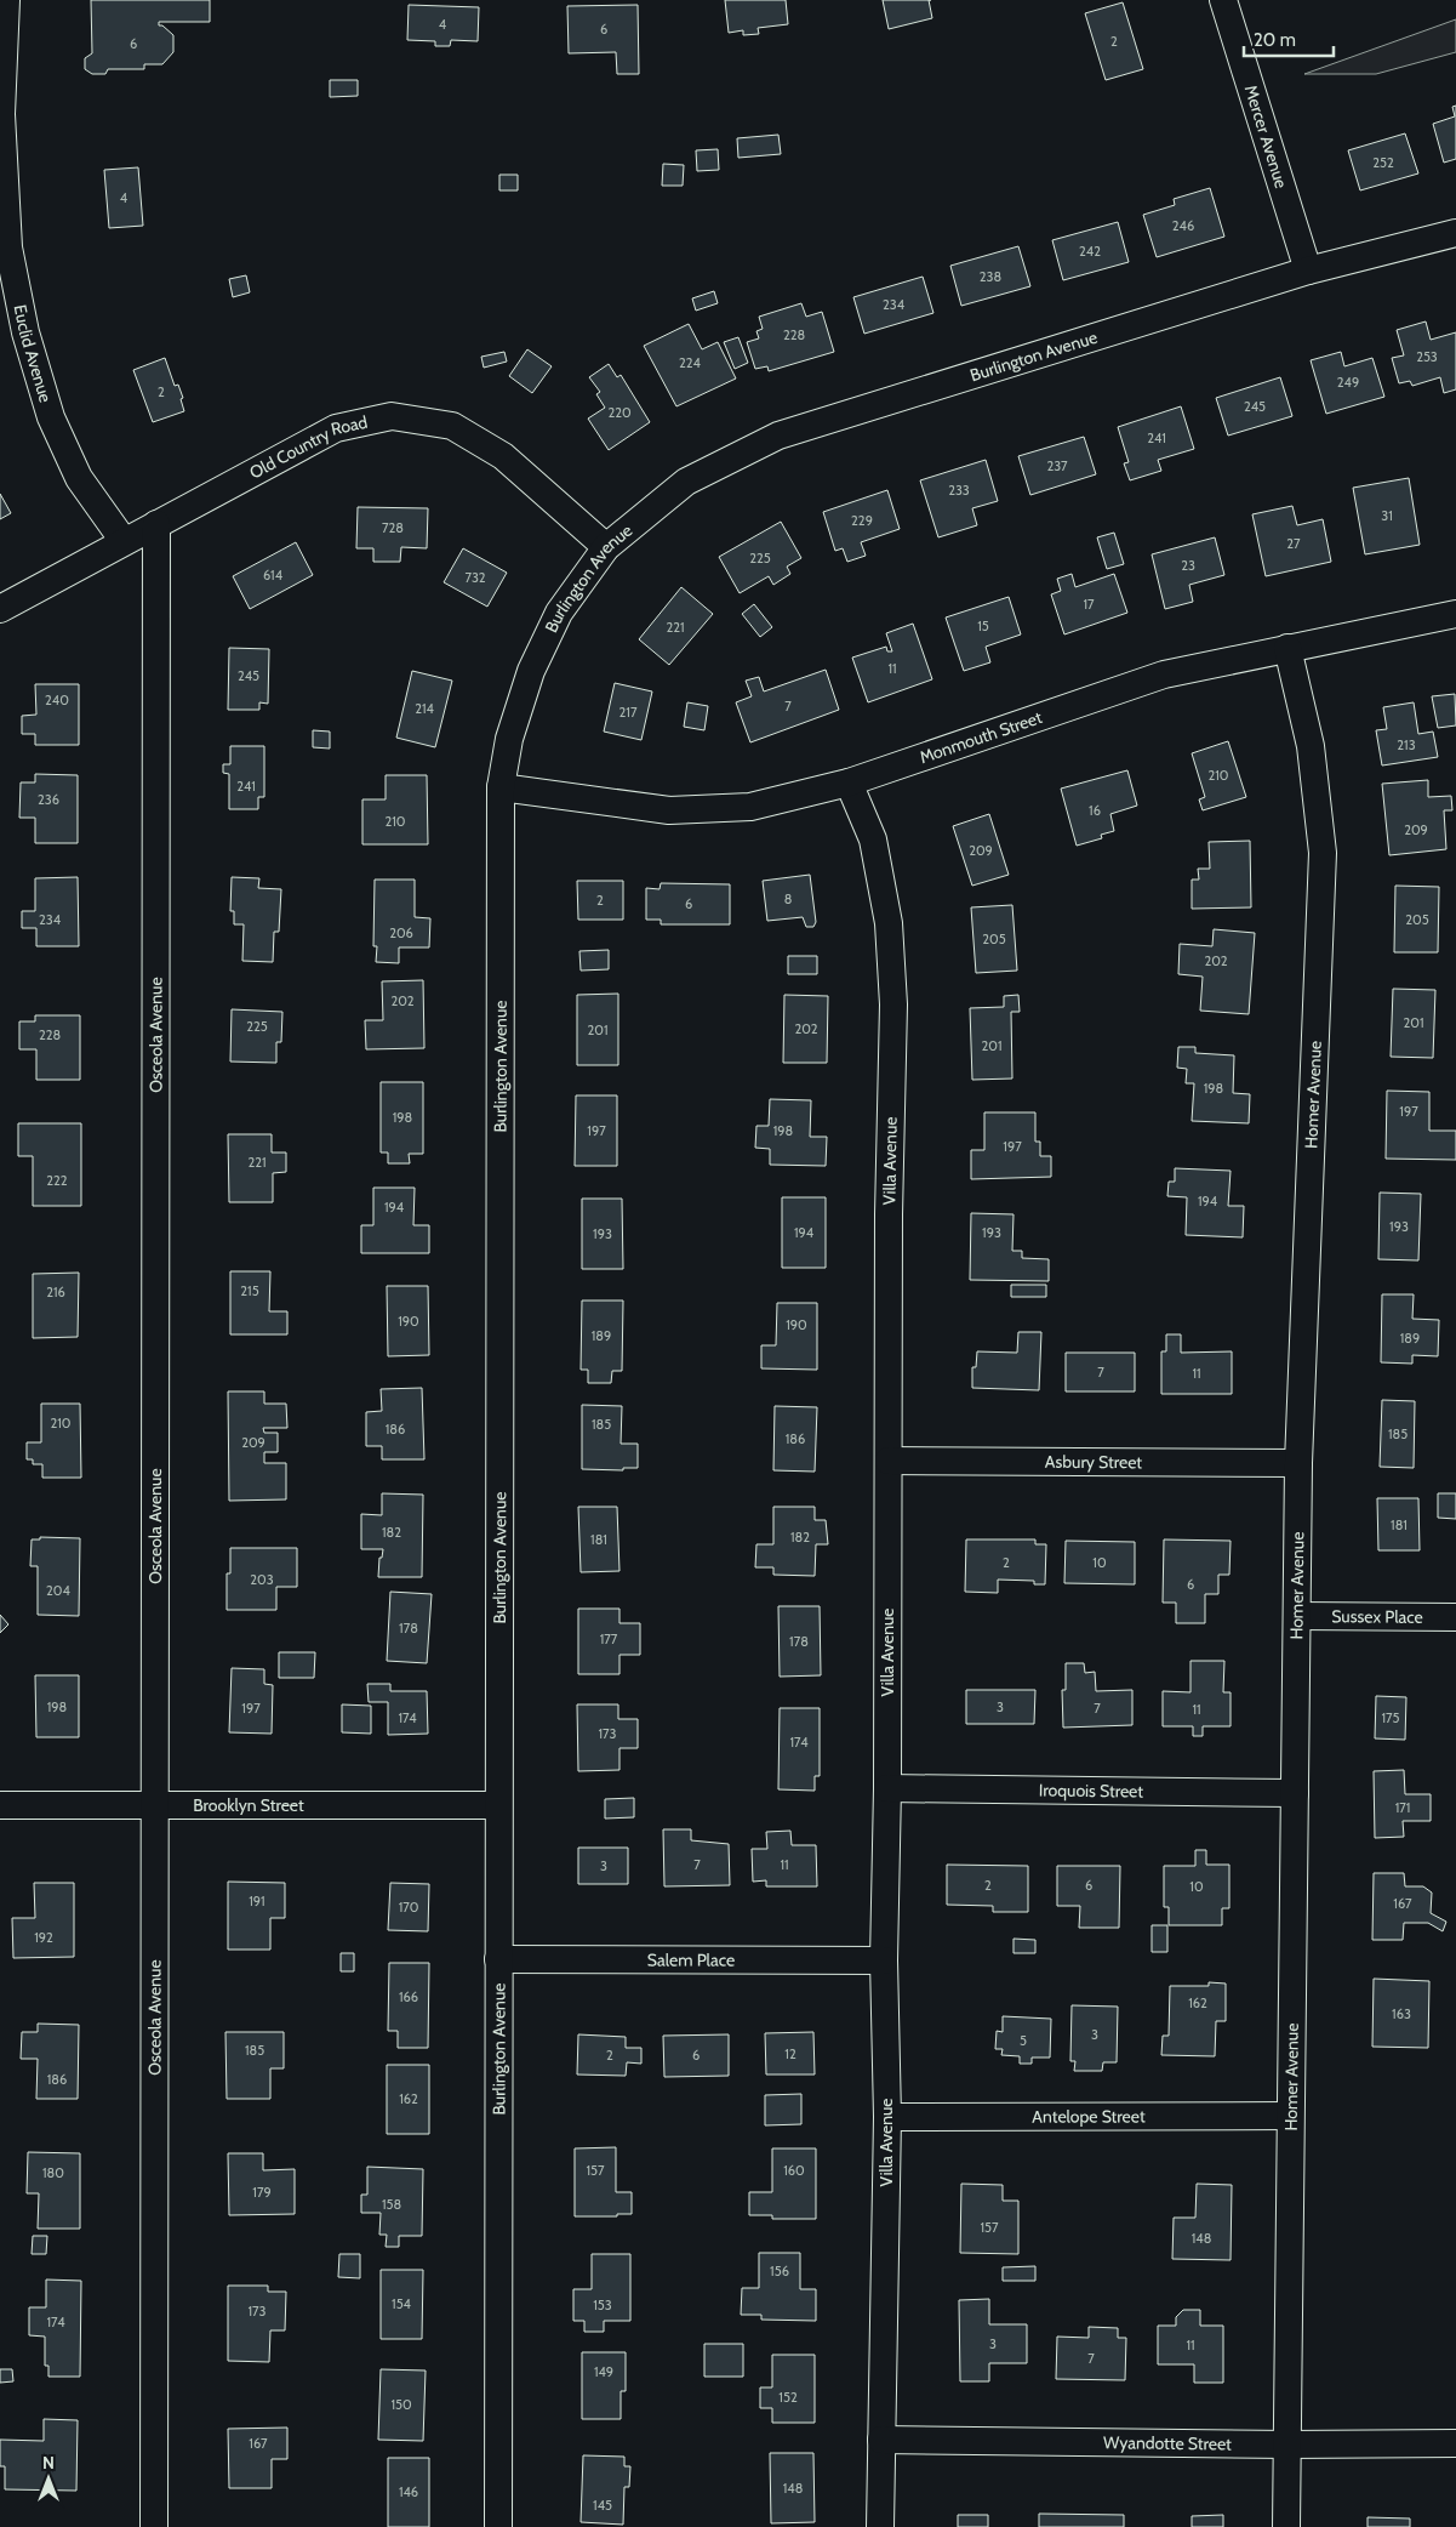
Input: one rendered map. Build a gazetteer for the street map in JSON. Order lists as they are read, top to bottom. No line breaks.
{"streets":{"street":["Mercer Avenue","Euclid Avenue","Burlington Avenue","Old Country Road","Monmouth Street","Osceola Avenue","Homer Avenue","Villa Avenue","Asbury Street","Sussex Place","Iroquois Street","Brooklyn Street","Salem Place","Antelope Street","Wyandotte Street"]},"crossings":[["Mercer Avenue","Burlington Avenue"],["Euclid Avenue","Old Country Road"],["Burlington Avenue","Old Country Road"],["Burlington Avenue","Monmouth Street"],["Burlington Avenue","Brooklyn Street"],["Burlington Avenue","Salem Place"],["Old Country Road","Osceola Avenue"],["Monmouth Street","Homer Avenue"],["Monmouth Street","Villa Avenue"],["Osceola Avenue","Brooklyn Street"],["Homer Avenue","Asbury Street"],["Homer Avenue","Sussex Place"],["Homer Avenue","Iroquois Street"],["Homer Avenue","Antelope Street"],["Homer Avenue","Wyandotte Street"],["Villa Avenue","Asbury Street"],["Villa Avenue","Iroquois Street"],["Villa Avenue","Salem Place"],["Villa Avenue","Antelope Street"],["Villa Avenue","Wyandotte Street"]],"house_numbers":["4","6","2","6","252","4","246","242","238","234","228","253","224","249","2","245","220","241","237","233","31","229","728","27","225","23","614","732","17","15","221","11","245","240","7","214","217","213","210","241","236","16","210","209","209","8","2","6","234","205","206","205","202","202","201","225","202","201","228","201","198","197","198","197","198","197","221","222","194","194","193","194","193","193","215","216","190","190","189","189","7","11","210","185","186","185","186","209","181","182","182","181","2","10","203","6","204","178","177","178","198","3","197","7","11","174","175","173","174","171","7","11","3","2","6","10","191","167","170","192","166","162","163","3","5","185","12","2","6","186","162","157","160","180","179","158","157","148","156","154","153","173","174","3","11","7","149","152","150","167","148","146","145"],"scale_bar":"20 m","north":"top"}
